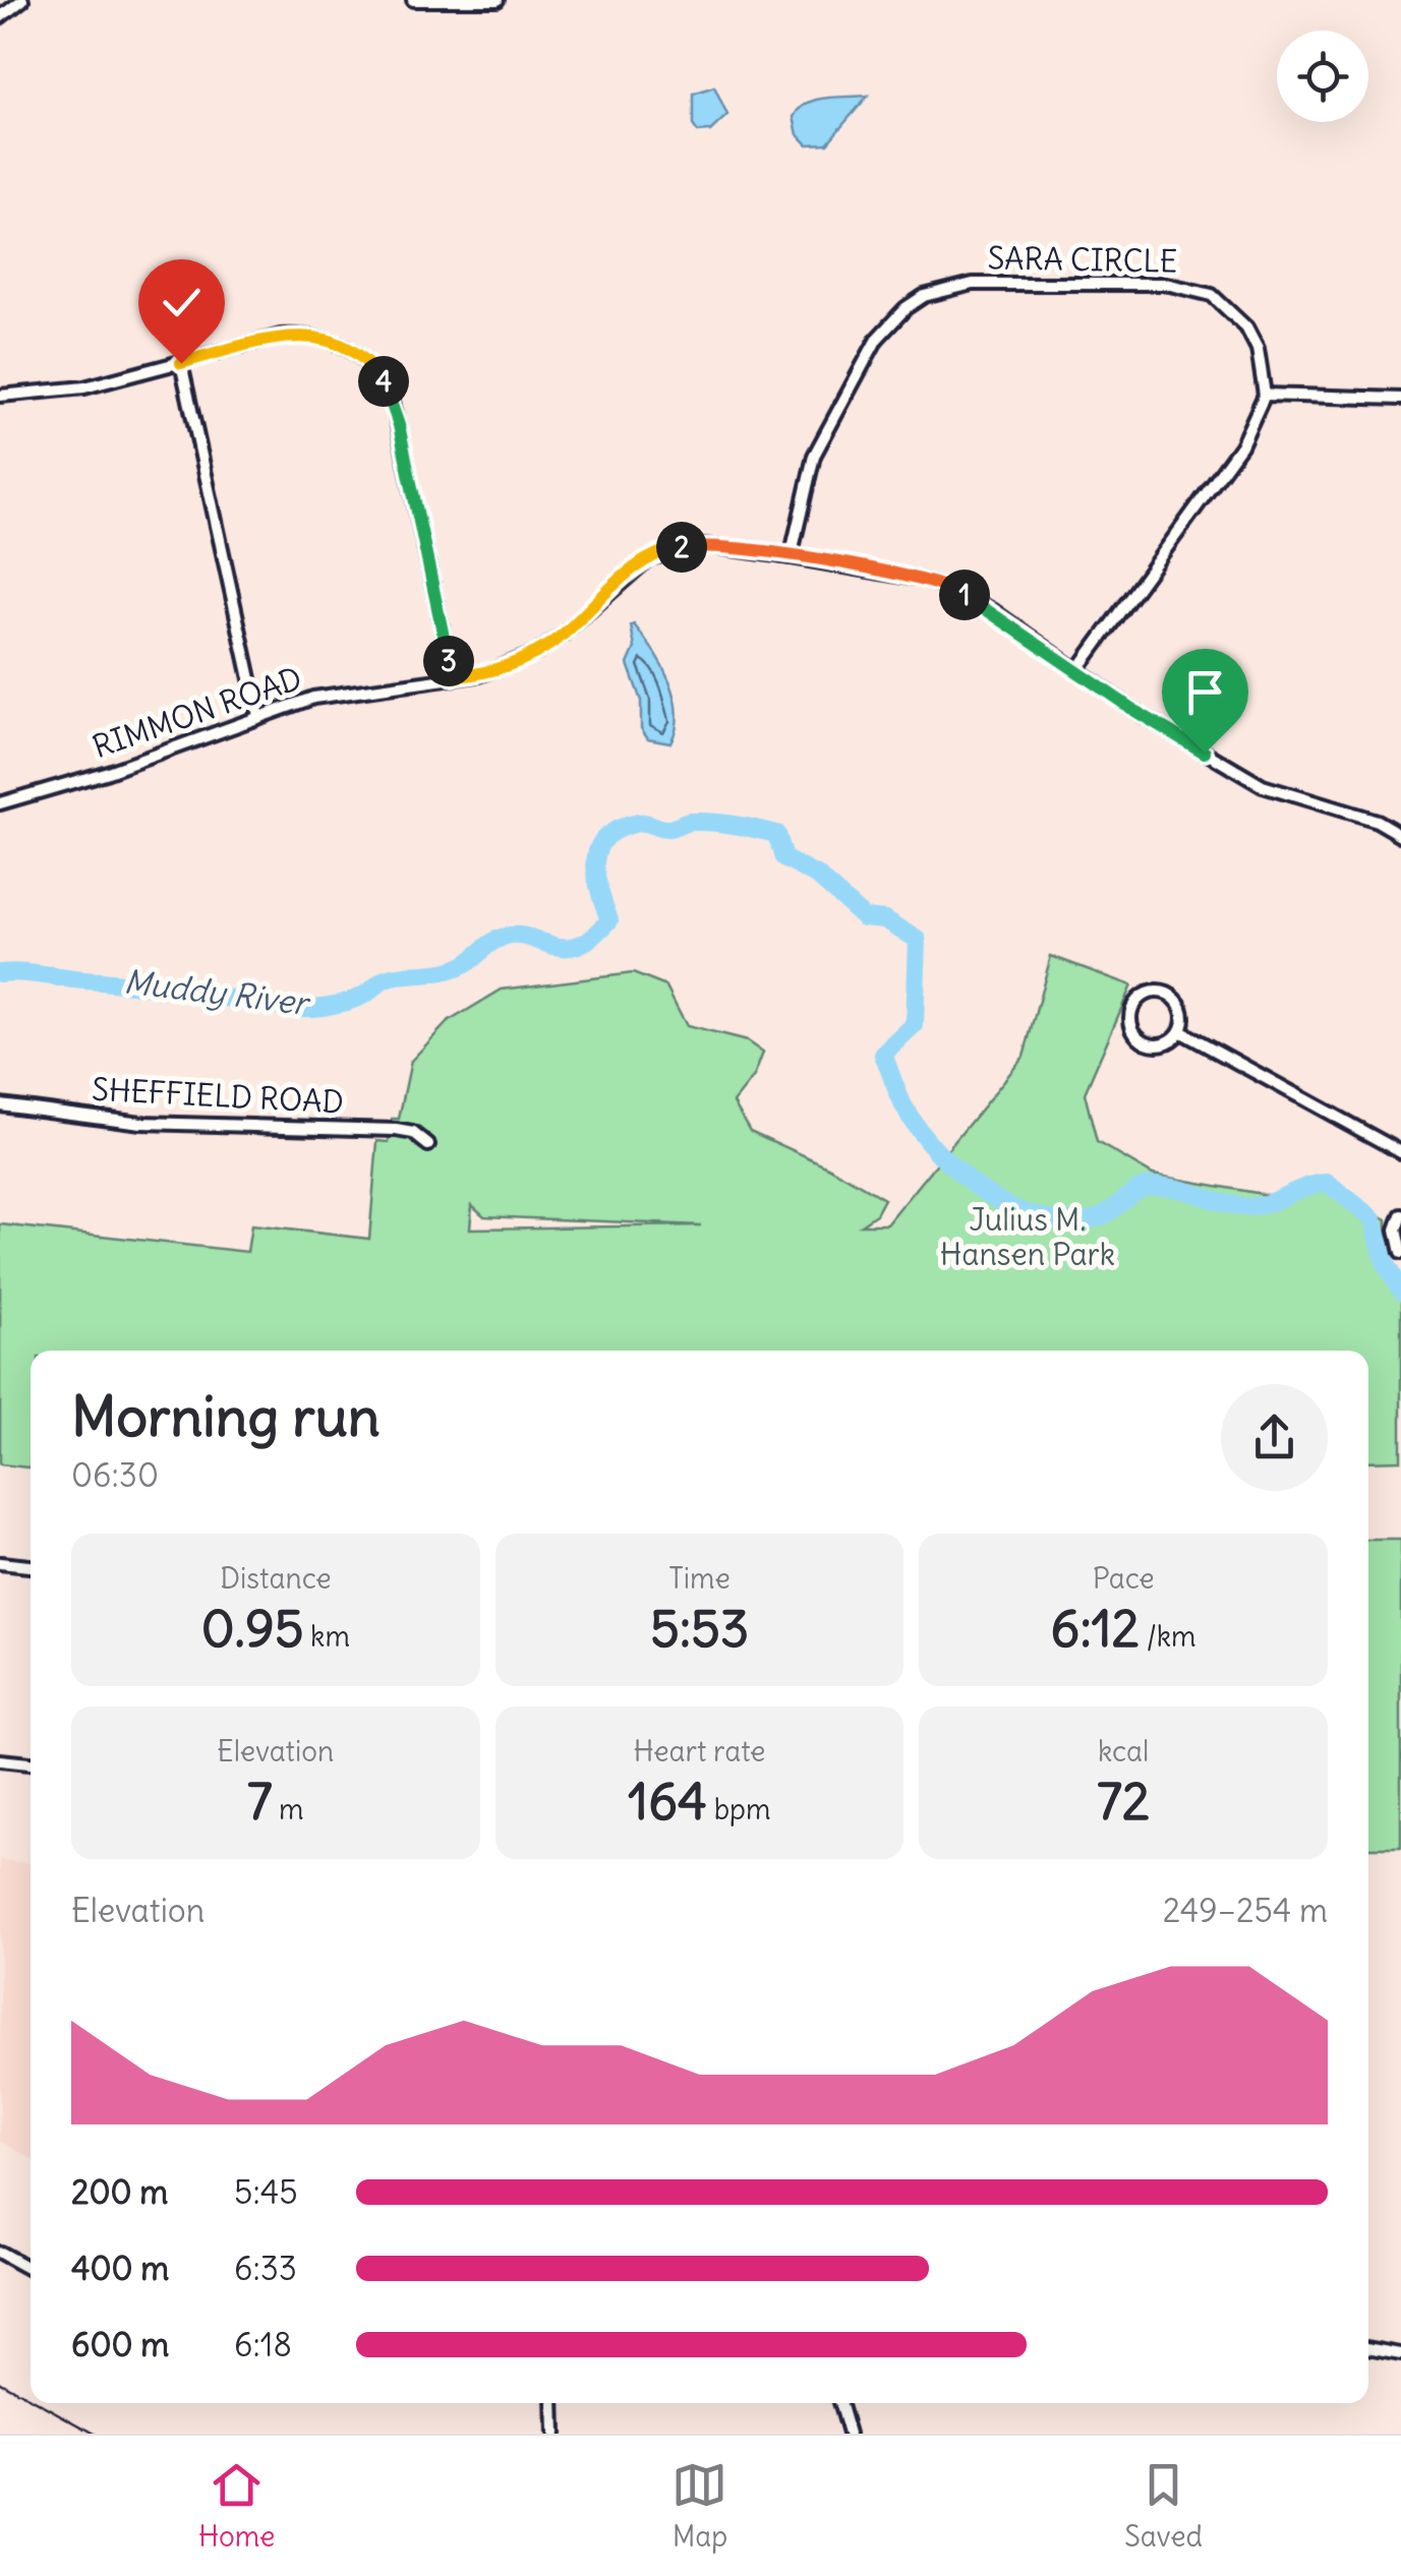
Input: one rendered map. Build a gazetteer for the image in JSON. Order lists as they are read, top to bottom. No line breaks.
{"streets":{"street":["SARA CIRCLE","RIMMON ROAD","SHEFFIELD ROAD"]},"crossings":[["SARA CIRCLE","RIMMON ROAD"]],"water":["Muddy River"],"parks":["Julius M. Hansen Park"],"page":{"pins":["4","2","1","3"],"heading":["Morning run","06:30"],"stats":[["Distance","0.95 km"],["Time","5:53"],["Pace","6:12 /km"],["Elevation","7 m"],["Heart rate","164 bpm"],["kcal","72"]],"chart":["Elevation","249–254 m"],"list":[{"name":"200 m","note":"5:45"},{"name":"400 m","note":"6:33"},{"name":"600 m","note":"6:18"}],"tabs":["Home","Map","Saved"]}}
